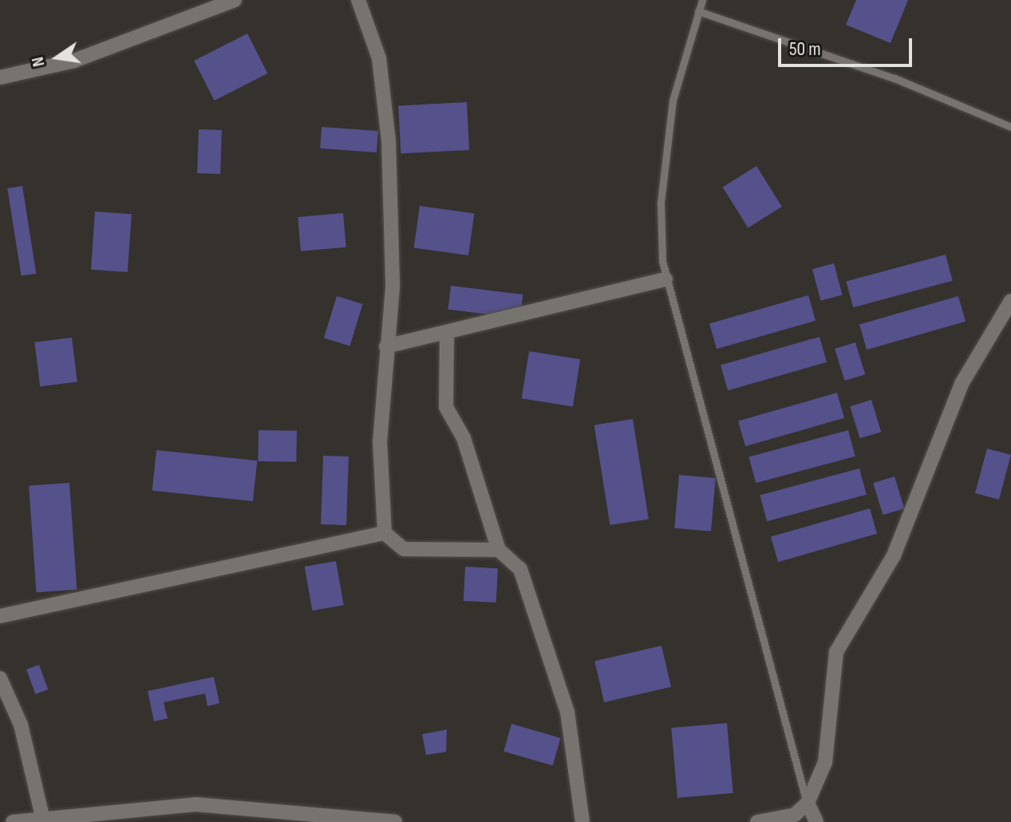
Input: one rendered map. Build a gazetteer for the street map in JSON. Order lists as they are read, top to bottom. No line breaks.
{"scale_bar":"50 m","north":"left"}
